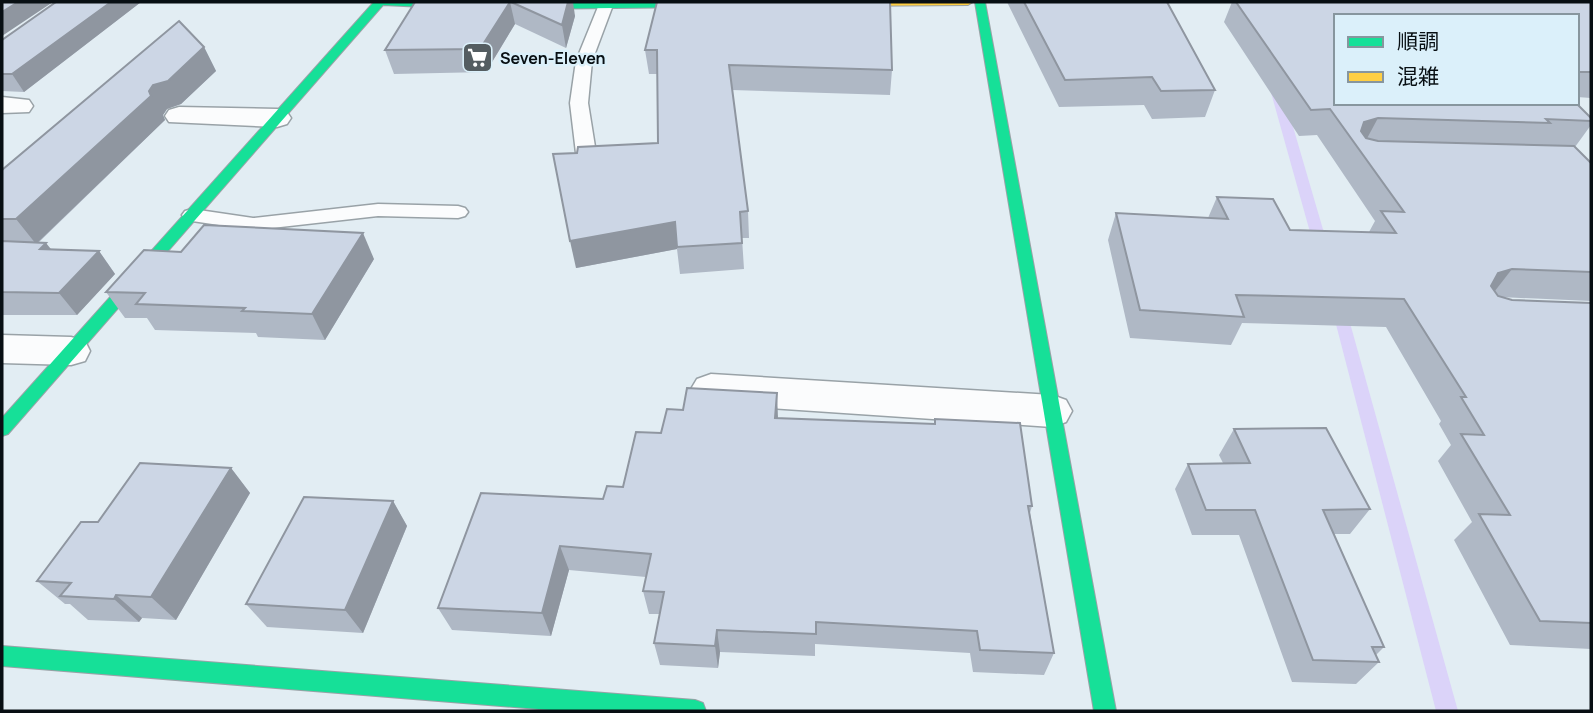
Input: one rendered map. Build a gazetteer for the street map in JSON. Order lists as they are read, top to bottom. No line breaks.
{"places":{"supermarket":["Seven-Eleven"]},"legend":["順調","混雑"]}
